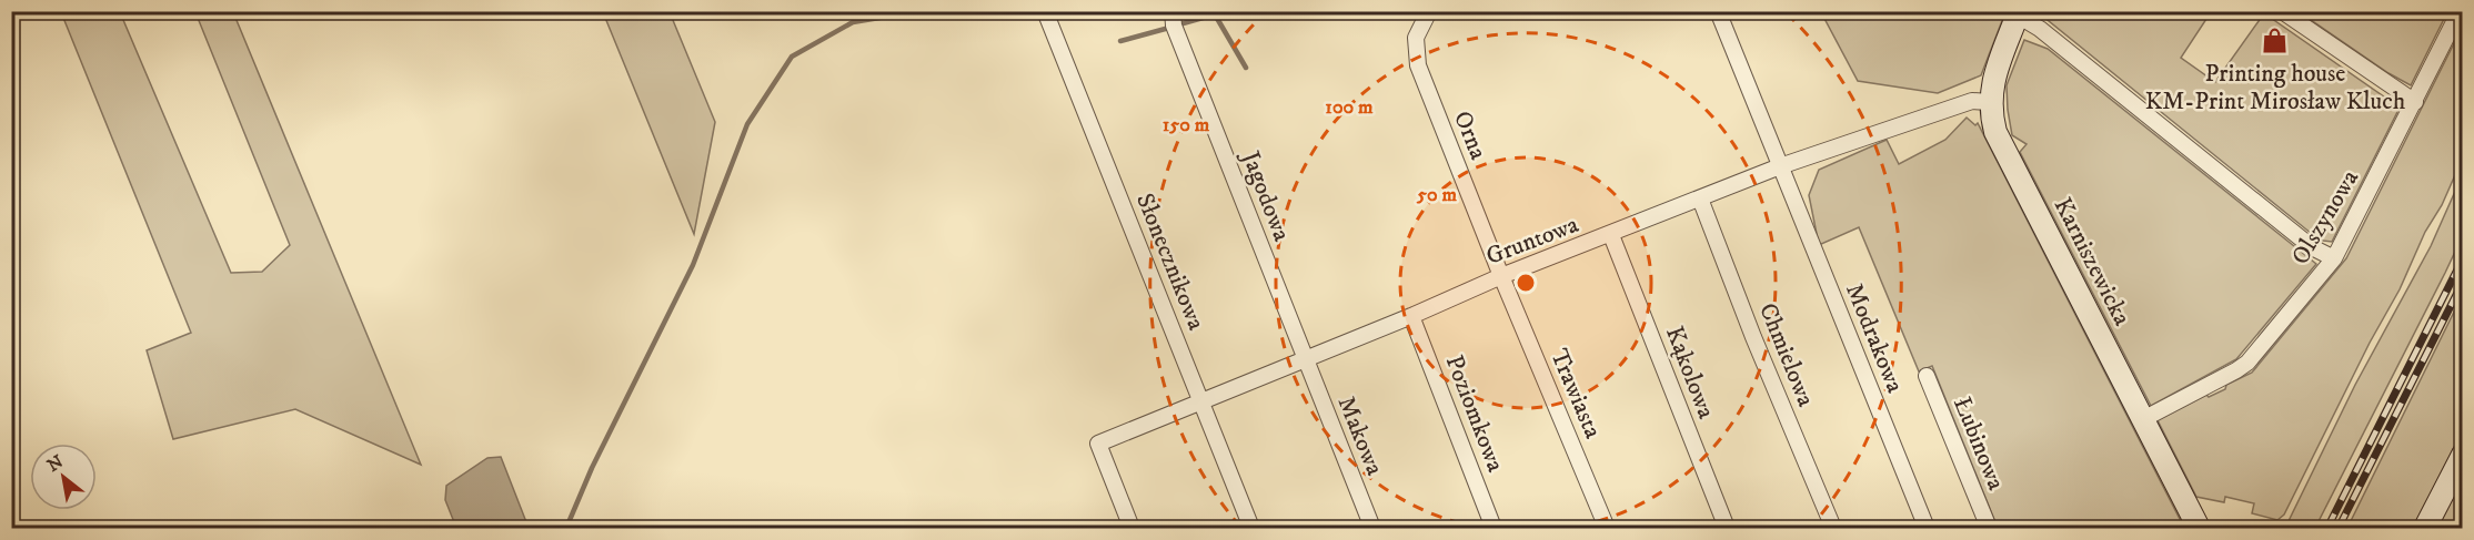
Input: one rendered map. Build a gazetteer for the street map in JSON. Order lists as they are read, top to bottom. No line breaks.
{"streets":{"street":["Orna","Jagodowa","Olszynowa","Gruntowa","Słonecznikowa","Karniszewicka","Modrakowa","Chmielowa","Kąkolowa","Trawiasta","Poziomkowa","Makowa","Łubinowa"]},"crossings":[["Orna","Gruntowa"],["Orna","Trawiasta"],["Jagodowa","Gruntowa"],["Jagodowa","Makowa"],["Olszynowa","Karniszewicka"],["Gruntowa","Słonecznikowa"],["Gruntowa","Karniszewicka"],["Gruntowa","Modrakowa"],["Gruntowa","Chmielowa"],["Gruntowa","Kąkolowa"],["Gruntowa","Trawiasta"],["Gruntowa","Poziomkowa"],["Gruntowa","Makowa"]],"places":{"shop":["Printing house KM-Print Mirosław Kluch"]},"north":"top left","rings":["100 m","150 m","50 m"]}
